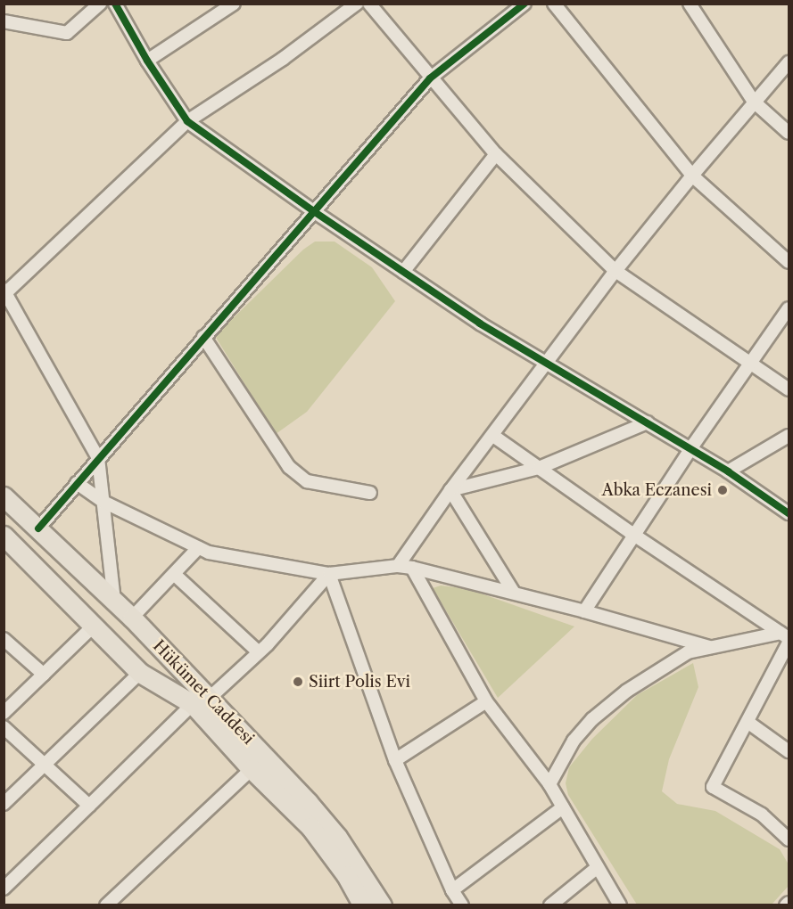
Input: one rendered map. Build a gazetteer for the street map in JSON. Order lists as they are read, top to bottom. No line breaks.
{"streets":{"main road":["Hükümet Caddesi"]},"places":["Abka Eczanesi","Siirt Polis Evi"]}
